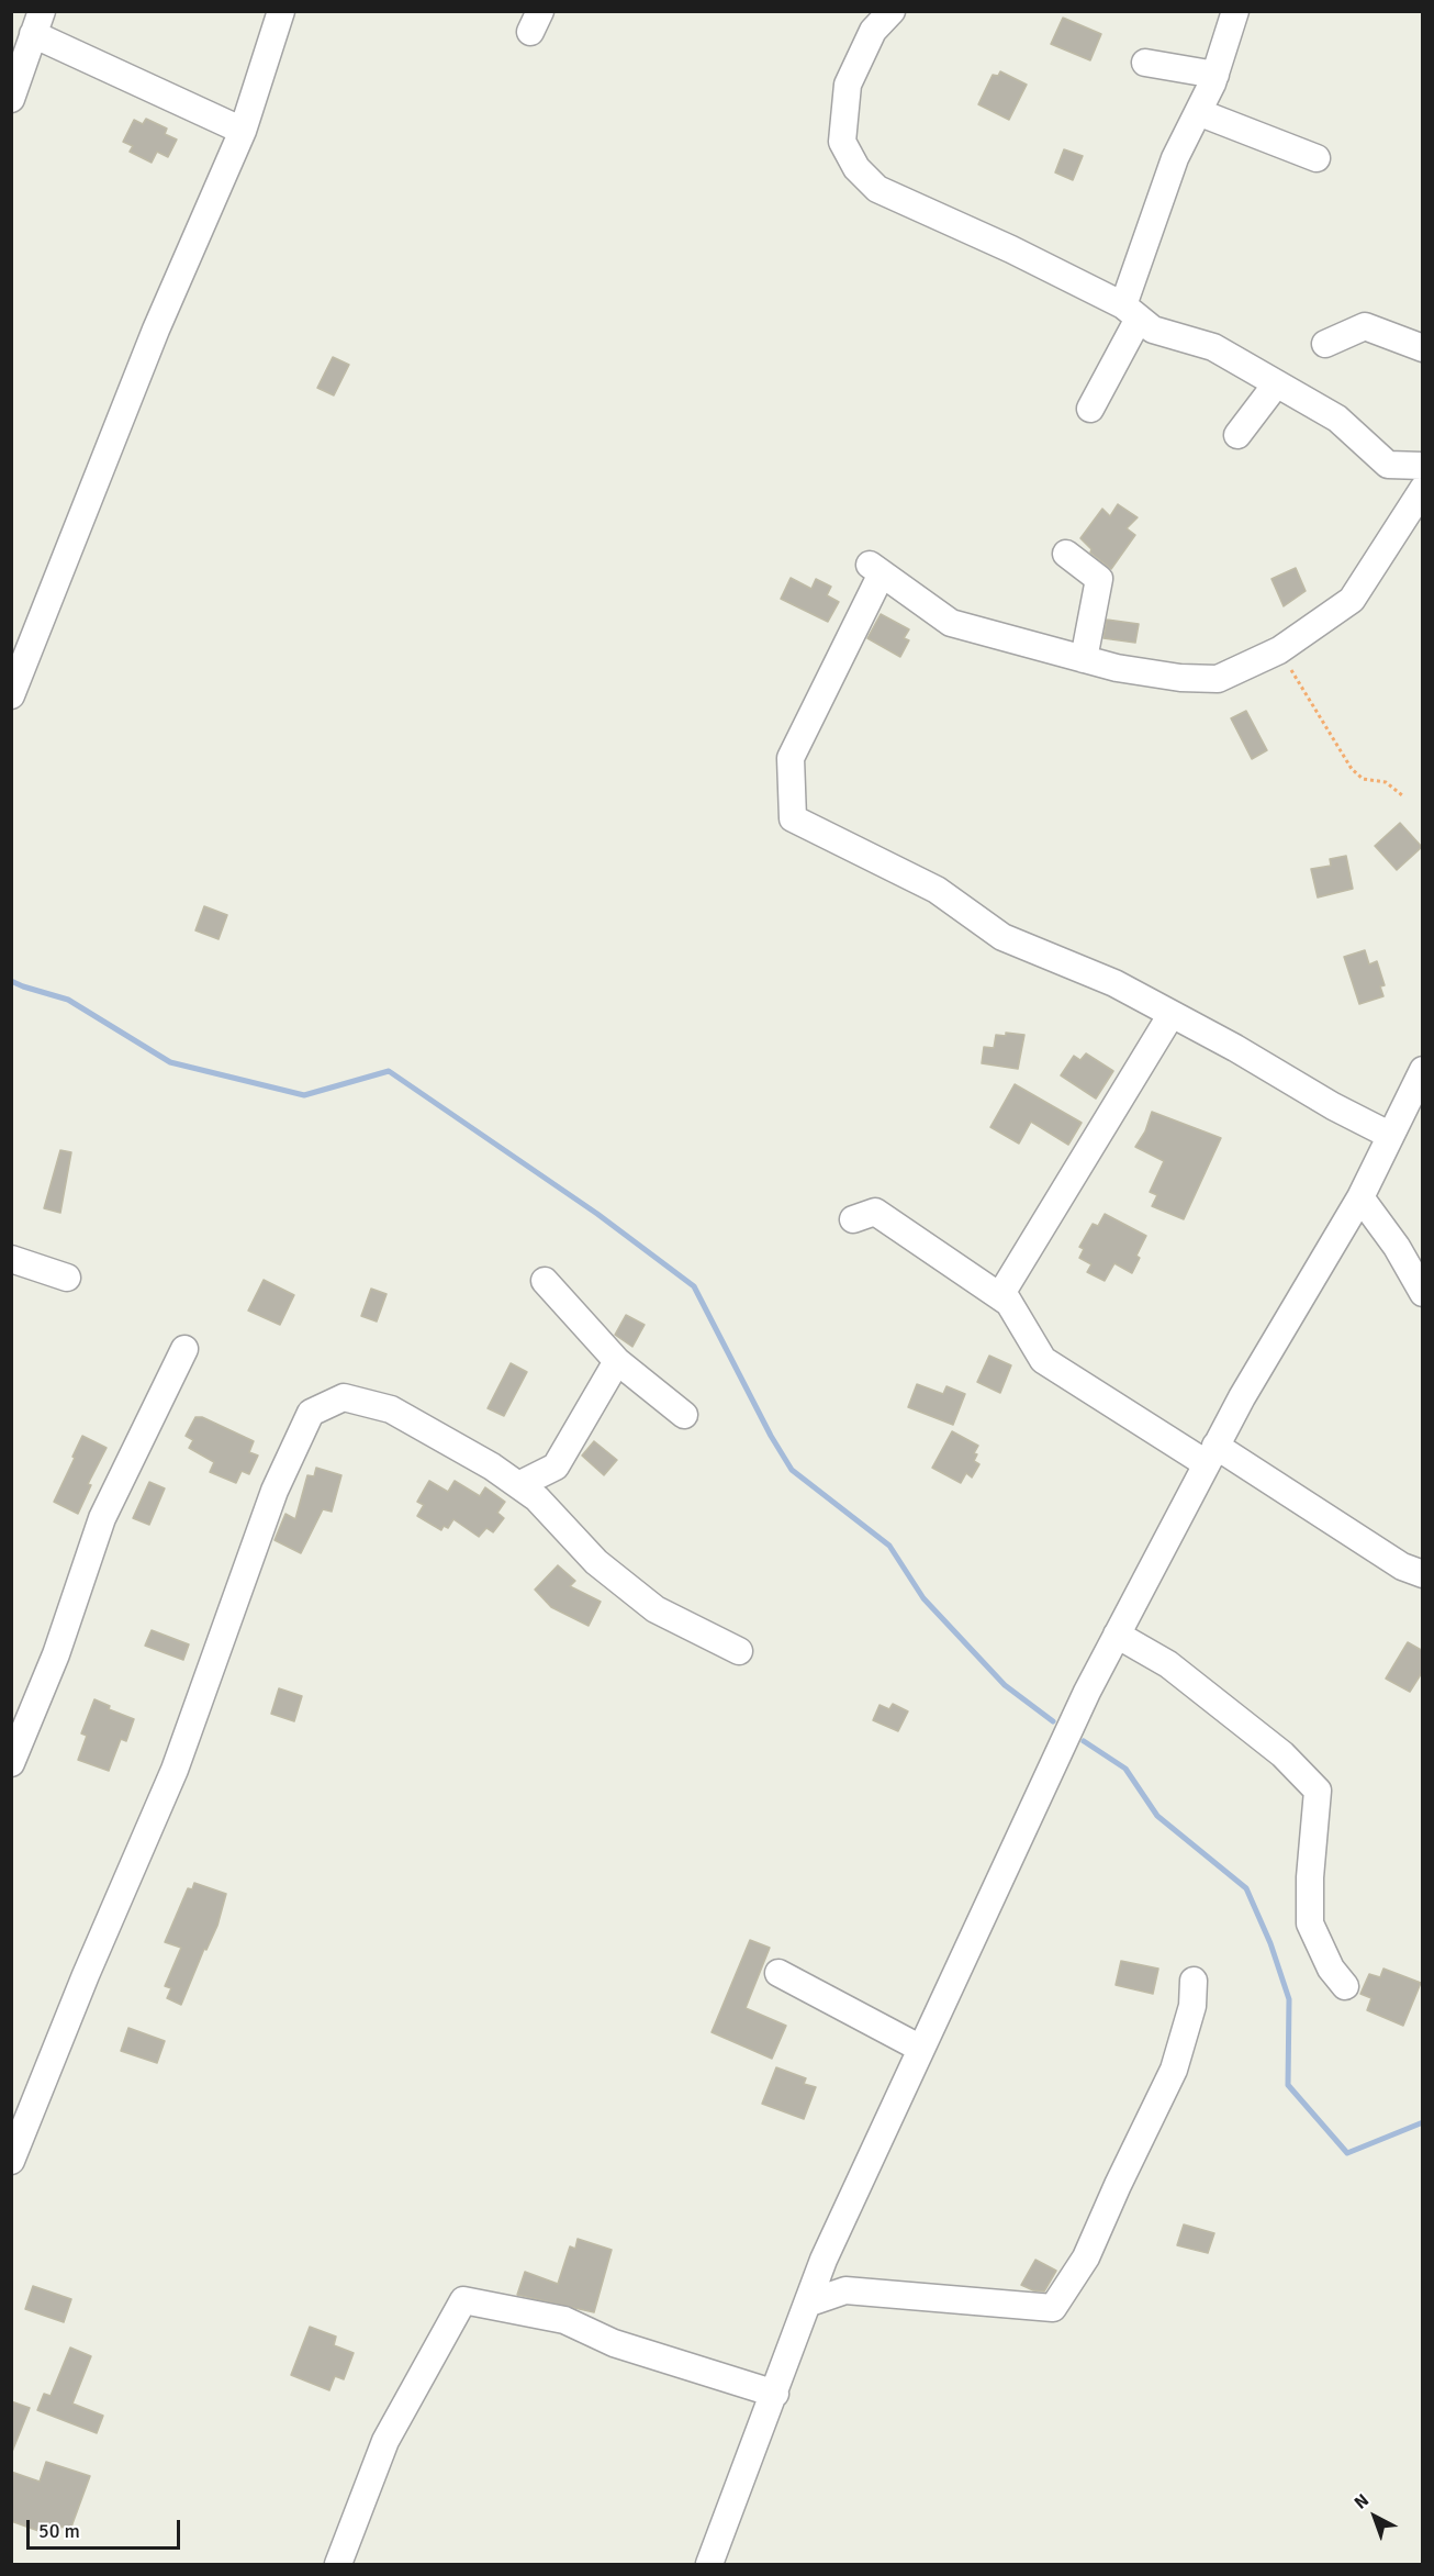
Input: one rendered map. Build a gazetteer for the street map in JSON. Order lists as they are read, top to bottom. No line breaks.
{"scale_bar":"50 m","north":"top left"}
